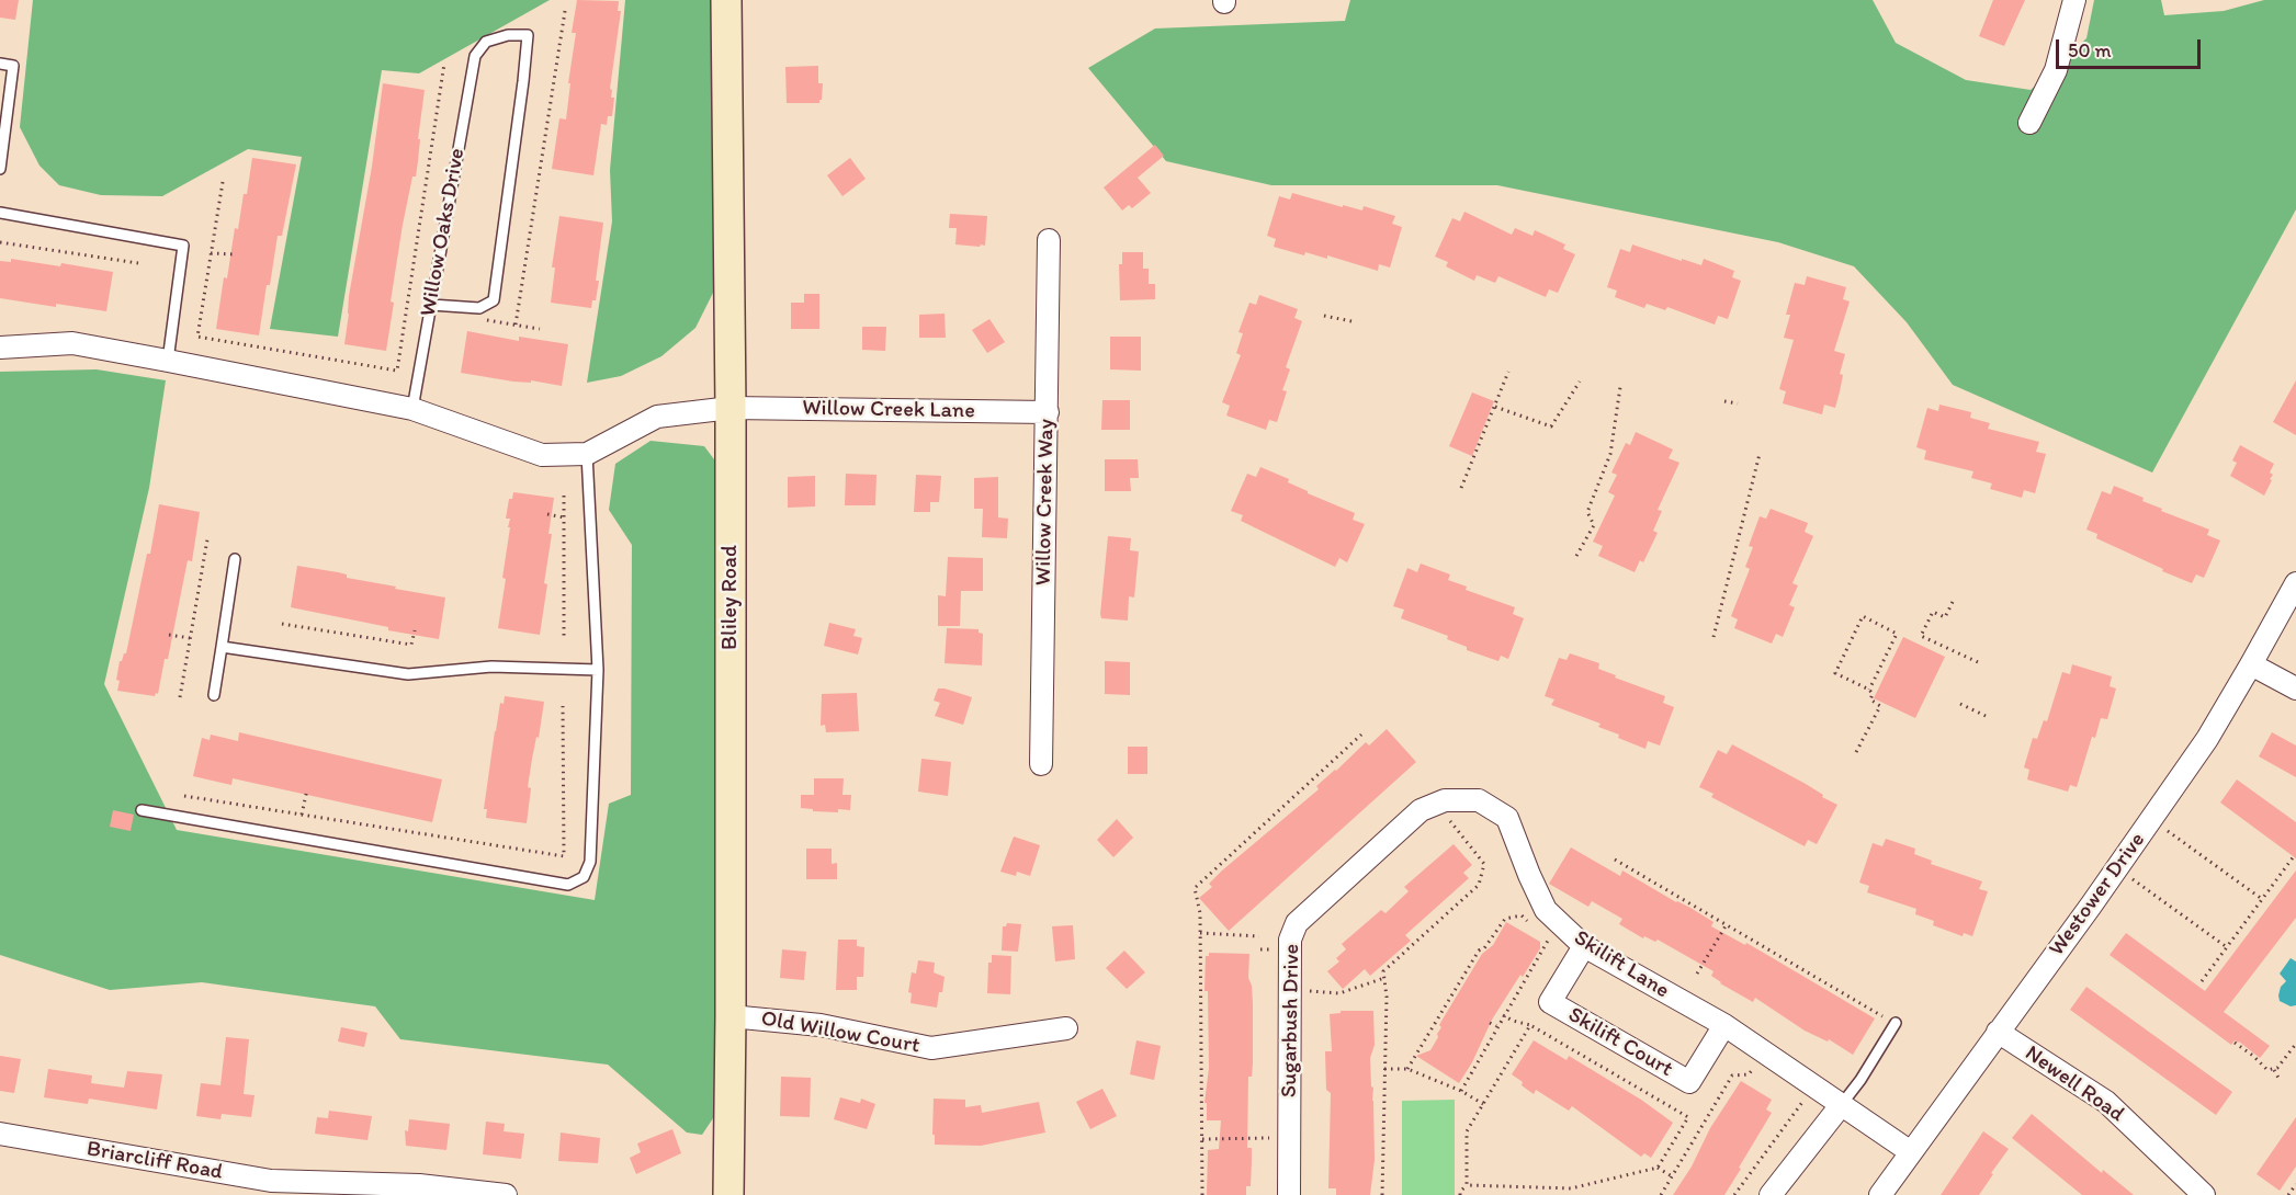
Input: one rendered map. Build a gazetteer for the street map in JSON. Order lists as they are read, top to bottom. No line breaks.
{"streets":{"street":["Willow Creek Lane","Willow Creek Way","Bliley Road","Westower Drive","Skilift Lane","Sugarbush Drive","Old Willow Court","Skilift Court","Newell Road","Briarcliff Road"],"lane":["Willow Oaks Drive"]},"crossings":[["Willow Creek Lane","Willow Creek Way"],["Willow Creek Lane","Bliley Road"],["Bliley Road","Old Willow Court"],["Westower Drive","Skilift Lane"],["Westower Drive","Newell Road"],["Skilift Lane","Sugarbush Drive"],["Skilift Lane","Skilift Court"]],"scale_bar":"50 m"}
